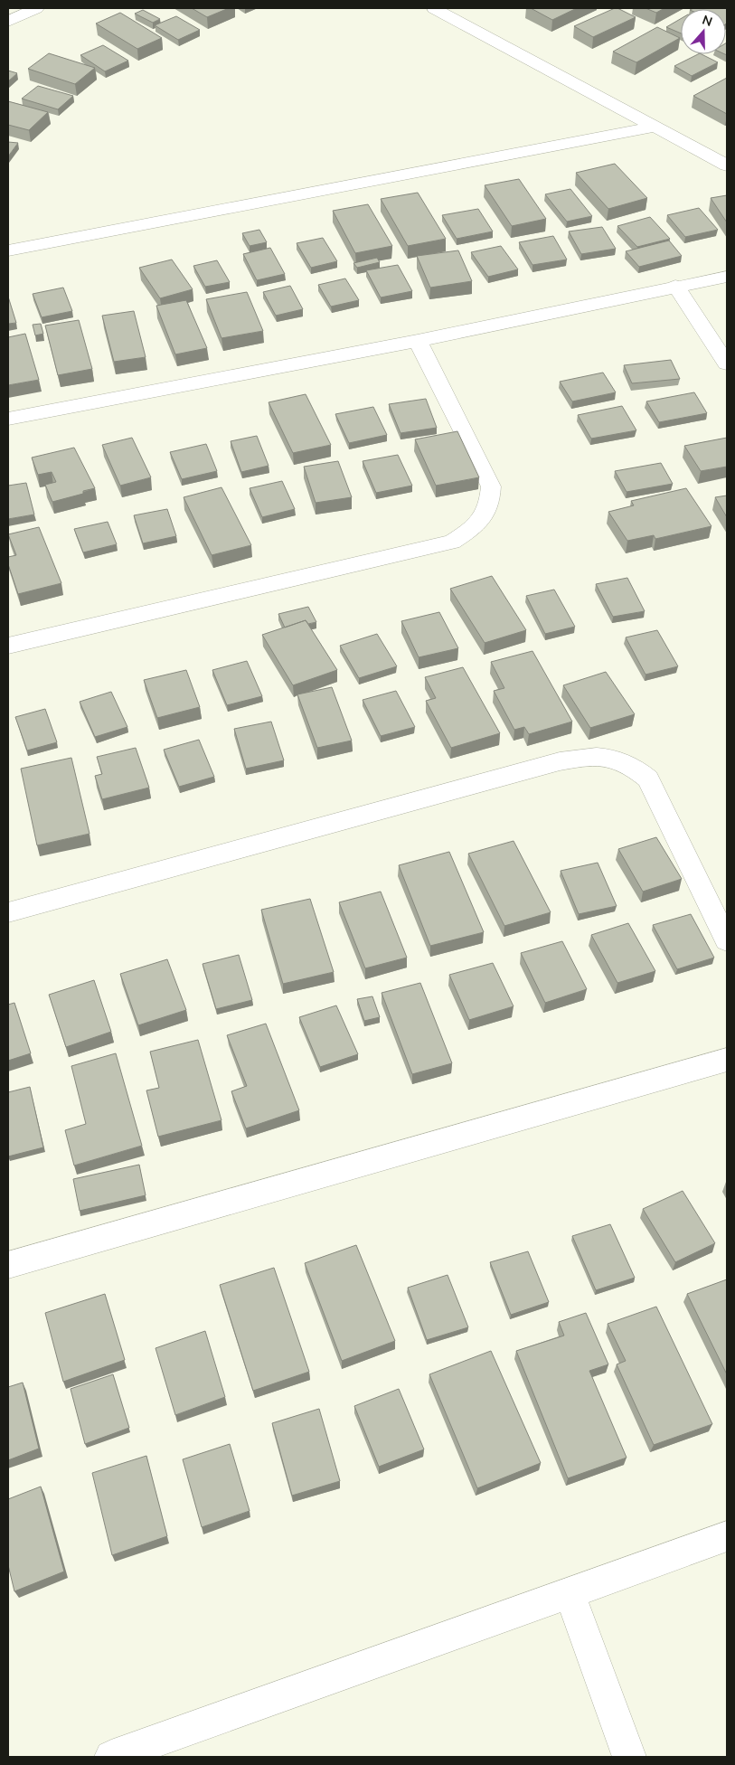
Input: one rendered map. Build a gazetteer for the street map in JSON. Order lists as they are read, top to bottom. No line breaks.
{"north":"top"}
